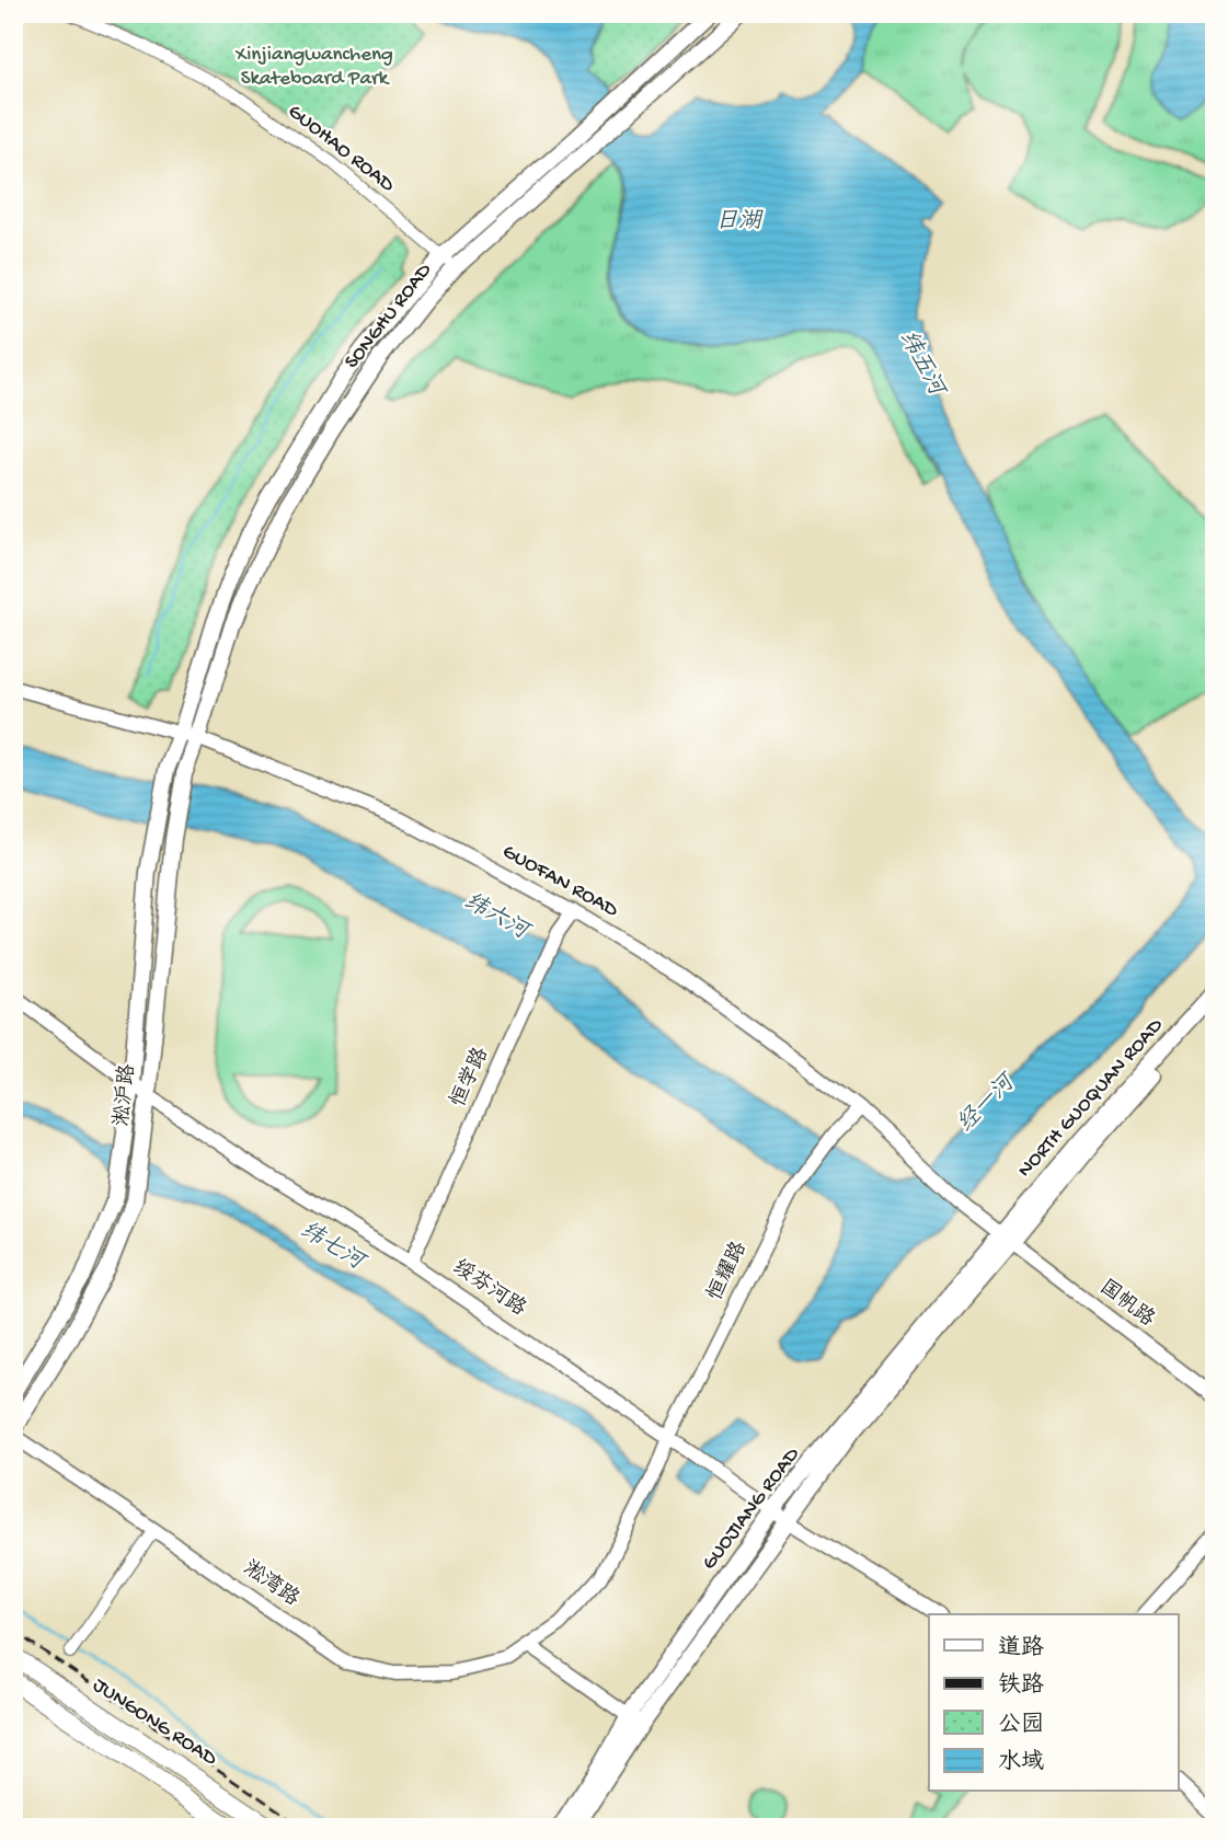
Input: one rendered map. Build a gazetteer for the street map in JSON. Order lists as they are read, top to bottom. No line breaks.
{"streets":{"main road":["SONGHU ROAD","淞沪路","NORTH GUOQUAN ROAD","GUOJIANG ROAD","JUNGONG ROAD"],"street":["GUOHAO ROAD","GUOFAN ROAD","恒学路","恒耀路","绥芬河路","国帆路","淞湾路"]},"crossings":[["GUOHAO ROAD","SONGHU ROAD"],["SONGHU ROAD","GUOFAN ROAD"],["SONGHU ROAD","淞沪路"],["GUOFAN ROAD","恒学路"],["GUOFAN ROAD","淞沪路"],["GUOFAN ROAD","NORTH GUOQUAN ROAD"],["GUOFAN ROAD","恒耀路"],["GUOFAN ROAD","国帆路"],["GUOFAN ROAD","GUOJIANG ROAD"],["恒学路","绥芬河路"],["淞沪路","绥芬河路"],["NORTH GUOQUAN ROAD","国帆路"],["NORTH GUOQUAN ROAD","GUOJIANG ROAD"],["恒耀路","绥芬河路"],["恒耀路","淞湾路"],["绥芬河路","GUOJIANG ROAD"],["国帆路","GUOJIANG ROAD"]],"water":["日湖","纬五河","纬六河","经一河","纬七河"],"parks":["Xinjiangwancheng Skateboard Park"],"legend":["道路","铁路","公园","水域"]}
